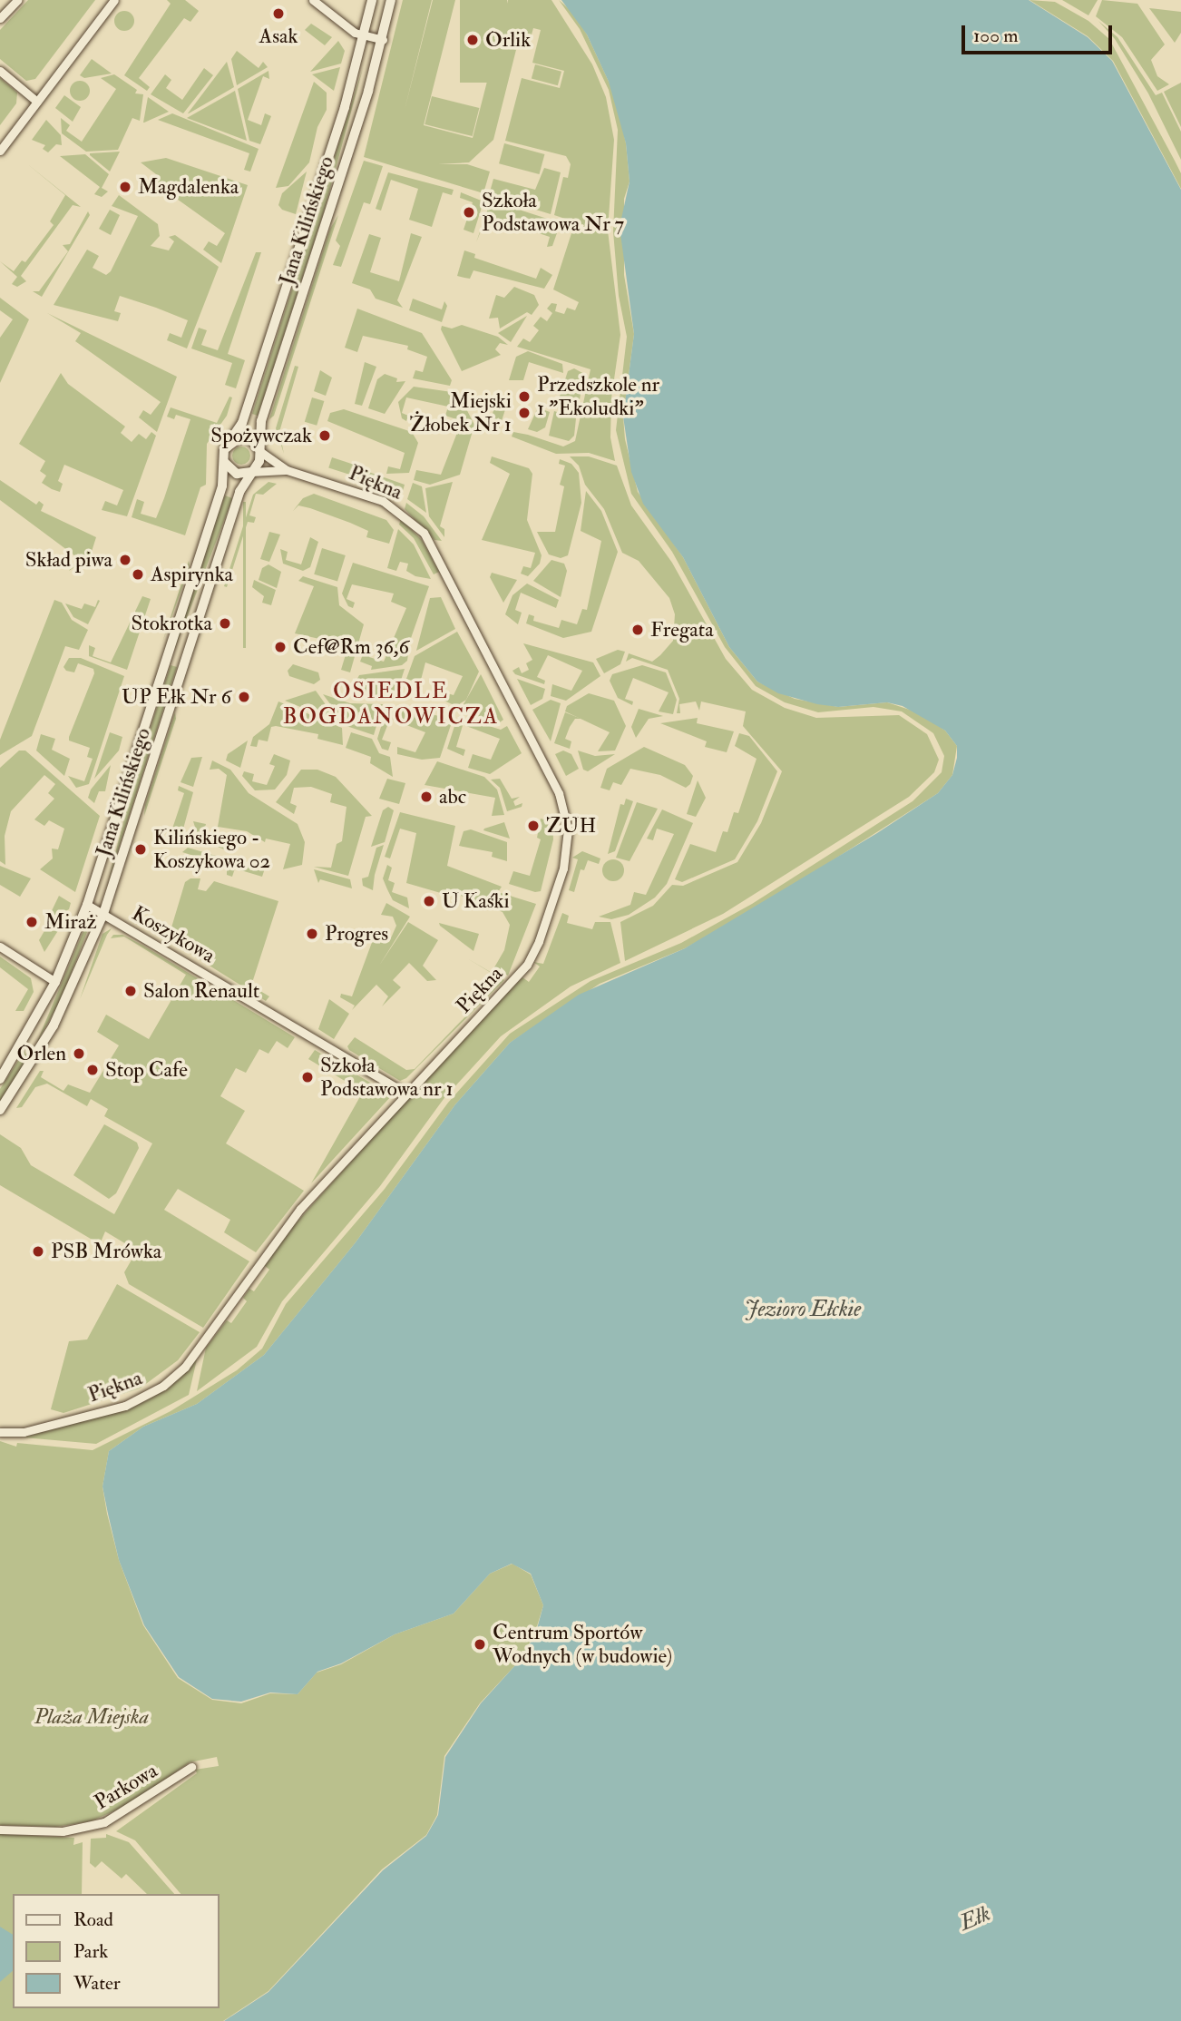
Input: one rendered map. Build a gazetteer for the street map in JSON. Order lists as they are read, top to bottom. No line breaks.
{"streets":{"street":["Jana Kilińskiego","Piękna","Koszykowa","Parkowa"]},"crossings":[["Jana Kilińskiego","Piękna"],["Jana Kilińskiego","Koszykowa"],["Piękna","Koszykowa"]],"districts":["OSIEDLE BOGDANOWICZA"],"water":["Jezioro Ełckie","Ełk"],"parks":["Plaża Miejska"],"places":["Asak","Orlik","Magdalenka","Szkoła Podstawowa Nr 7","Przedszkole nr 1 \"Ekoludki\"","Miejski Żłobek Nr 1","Spożywczak","Skład piwa","Aspirynka","Stokrotka","Fregata","Cef@Rm 36,6","UP Ełk Nr 6","abc","ZUH","Kilińskiego - Koszykowa 02","U Kaśki","Miraż","Progres","Salon Renault","Orlen","Stop Cafe","Szkoła Podstawowa nr 1","PSB Mrówka","Centrum Sportów Wodnych (w budowie)"],"legend":["Road","Park","Water"],"scale_bar":"100 m"}
